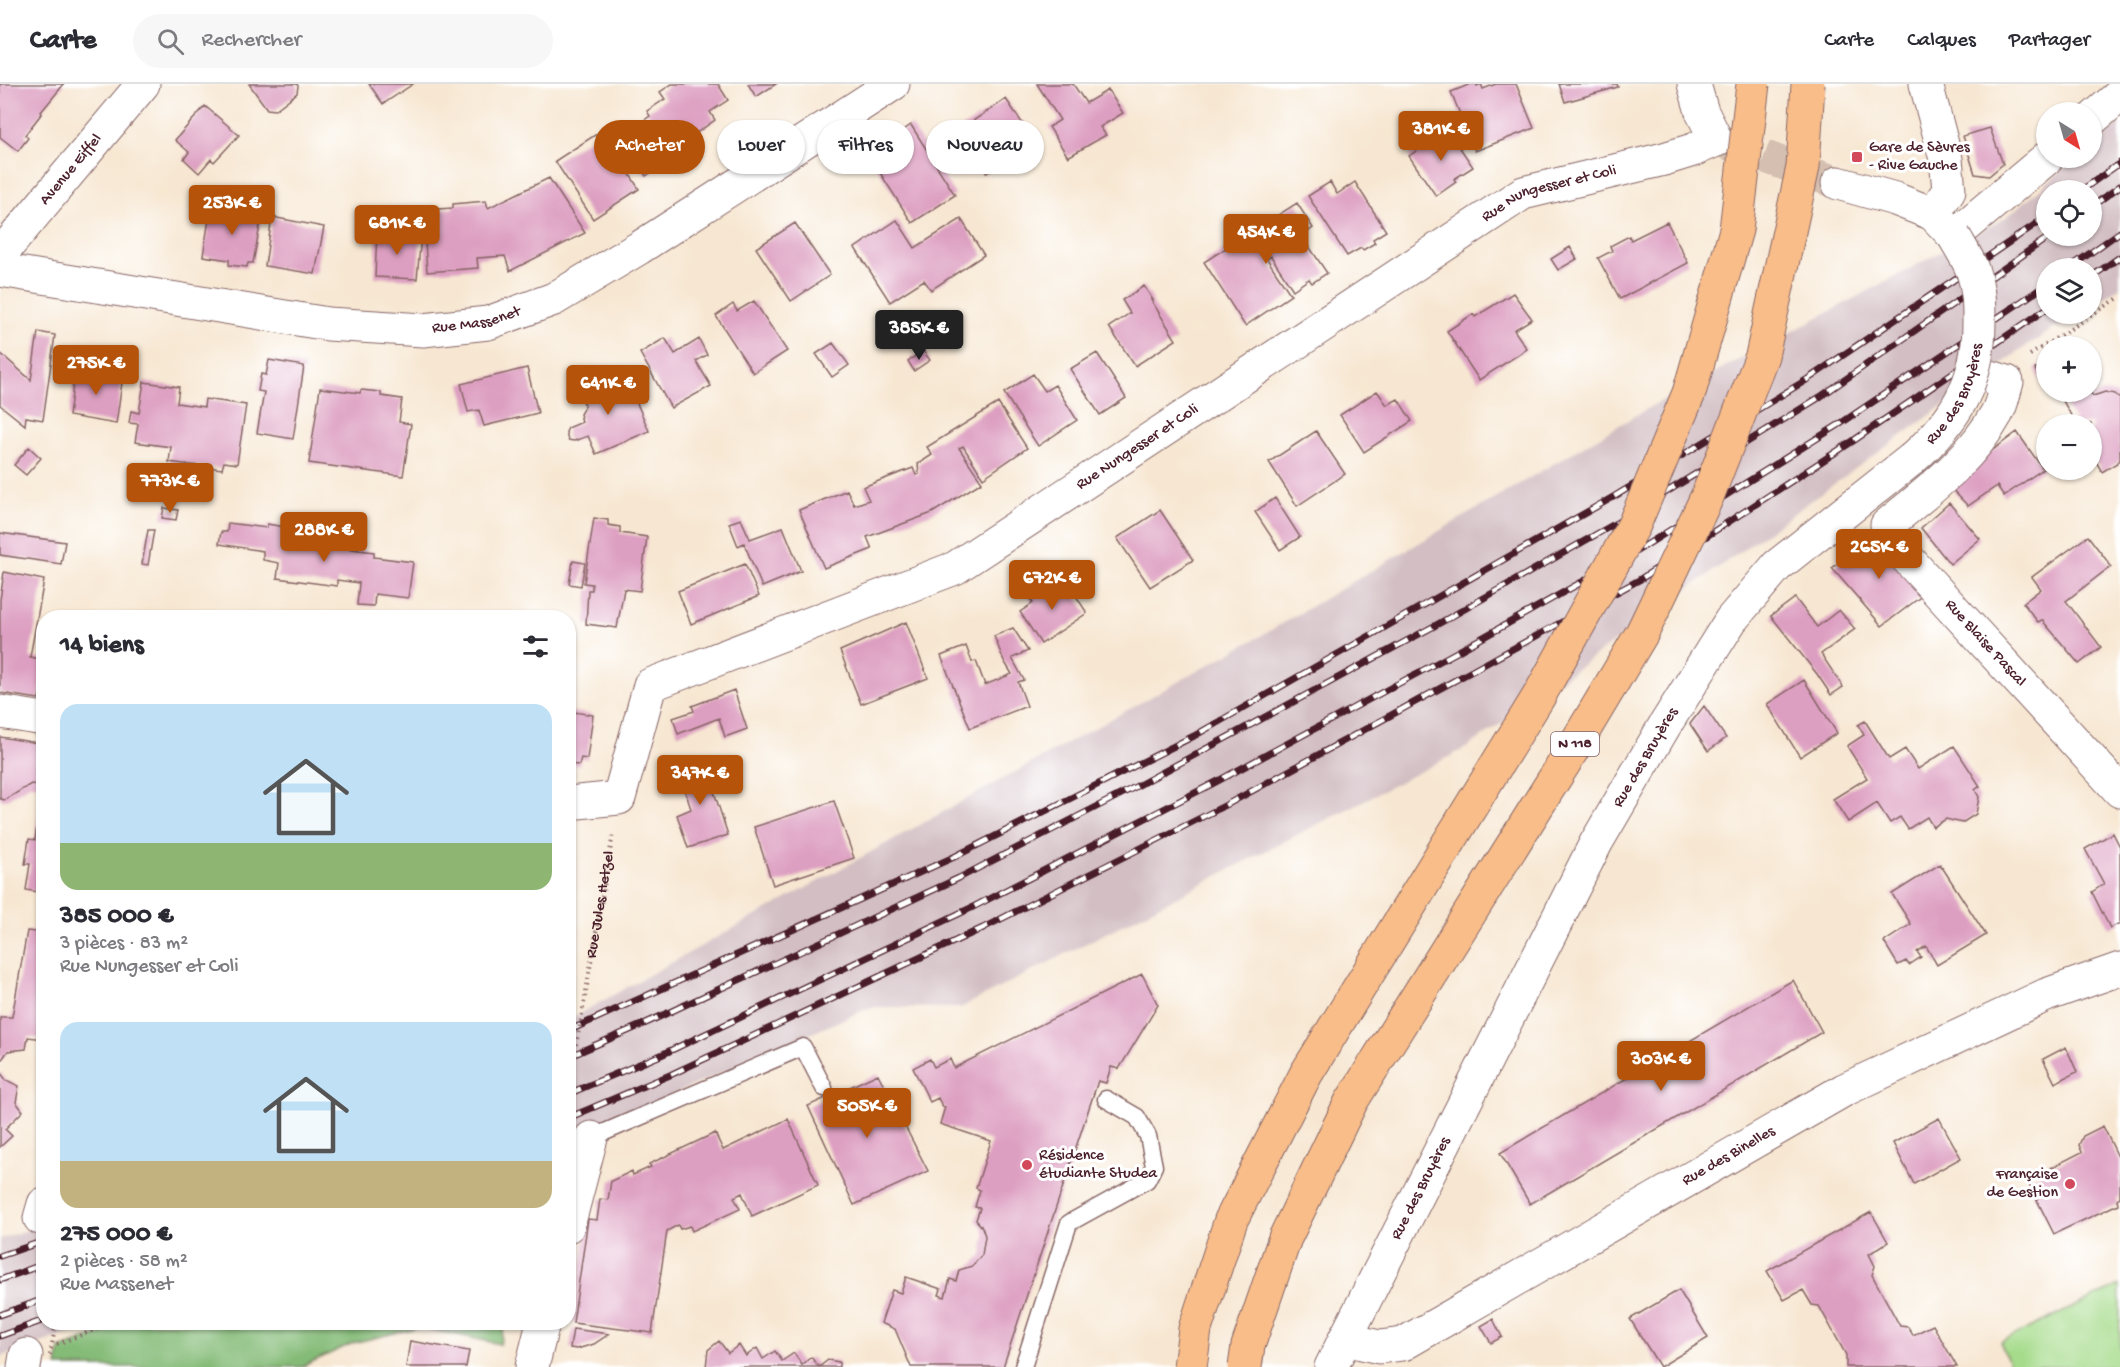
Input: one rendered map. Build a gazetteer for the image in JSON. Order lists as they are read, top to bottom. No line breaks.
{"streets":{"highway":["N 118"],"street":["Avenue Eiffel","Rue Nungesser et Coli","Rue Massenet","Rue des Bruyères","Rue Blaise Pascal","Rue des Binelles"],"path":["Rue Jules Hetzel"]},"crossings":[["Rue Nungesser et Coli","Rue Jules Hetzel"],["Rue des Bruyères","Rue Blaise Pascal"],["Rue des Bruyères","Rue des Binelles"]],"places":{"transit":["Gare de Sèvres - Rive Gauche"],"other":["Résidence étudiante Studea","Française de Gestion"]},"north":"bottom right","page":{"header":"Carte","search":"Rechercher","nav":["Carte","Calques","Partager"],"map_buttons":["+","−"],"price":["381K €","253K €","681K €","454K €","385K €","275K €","641K €","773K €","288K €","265K €","672K €","347K €","303K €","505K €"],"chip":["Acheter","Louer","Filtres","Nouveau"],"heading":"14 biens","list":[{"name":"385 000 €","note":"3 pièces · 83 m² · Rue Nungesser et Coli"},{"name":"275 000 €","note":"2 pièces · 58 m² · Rue Massenet"}]}}
